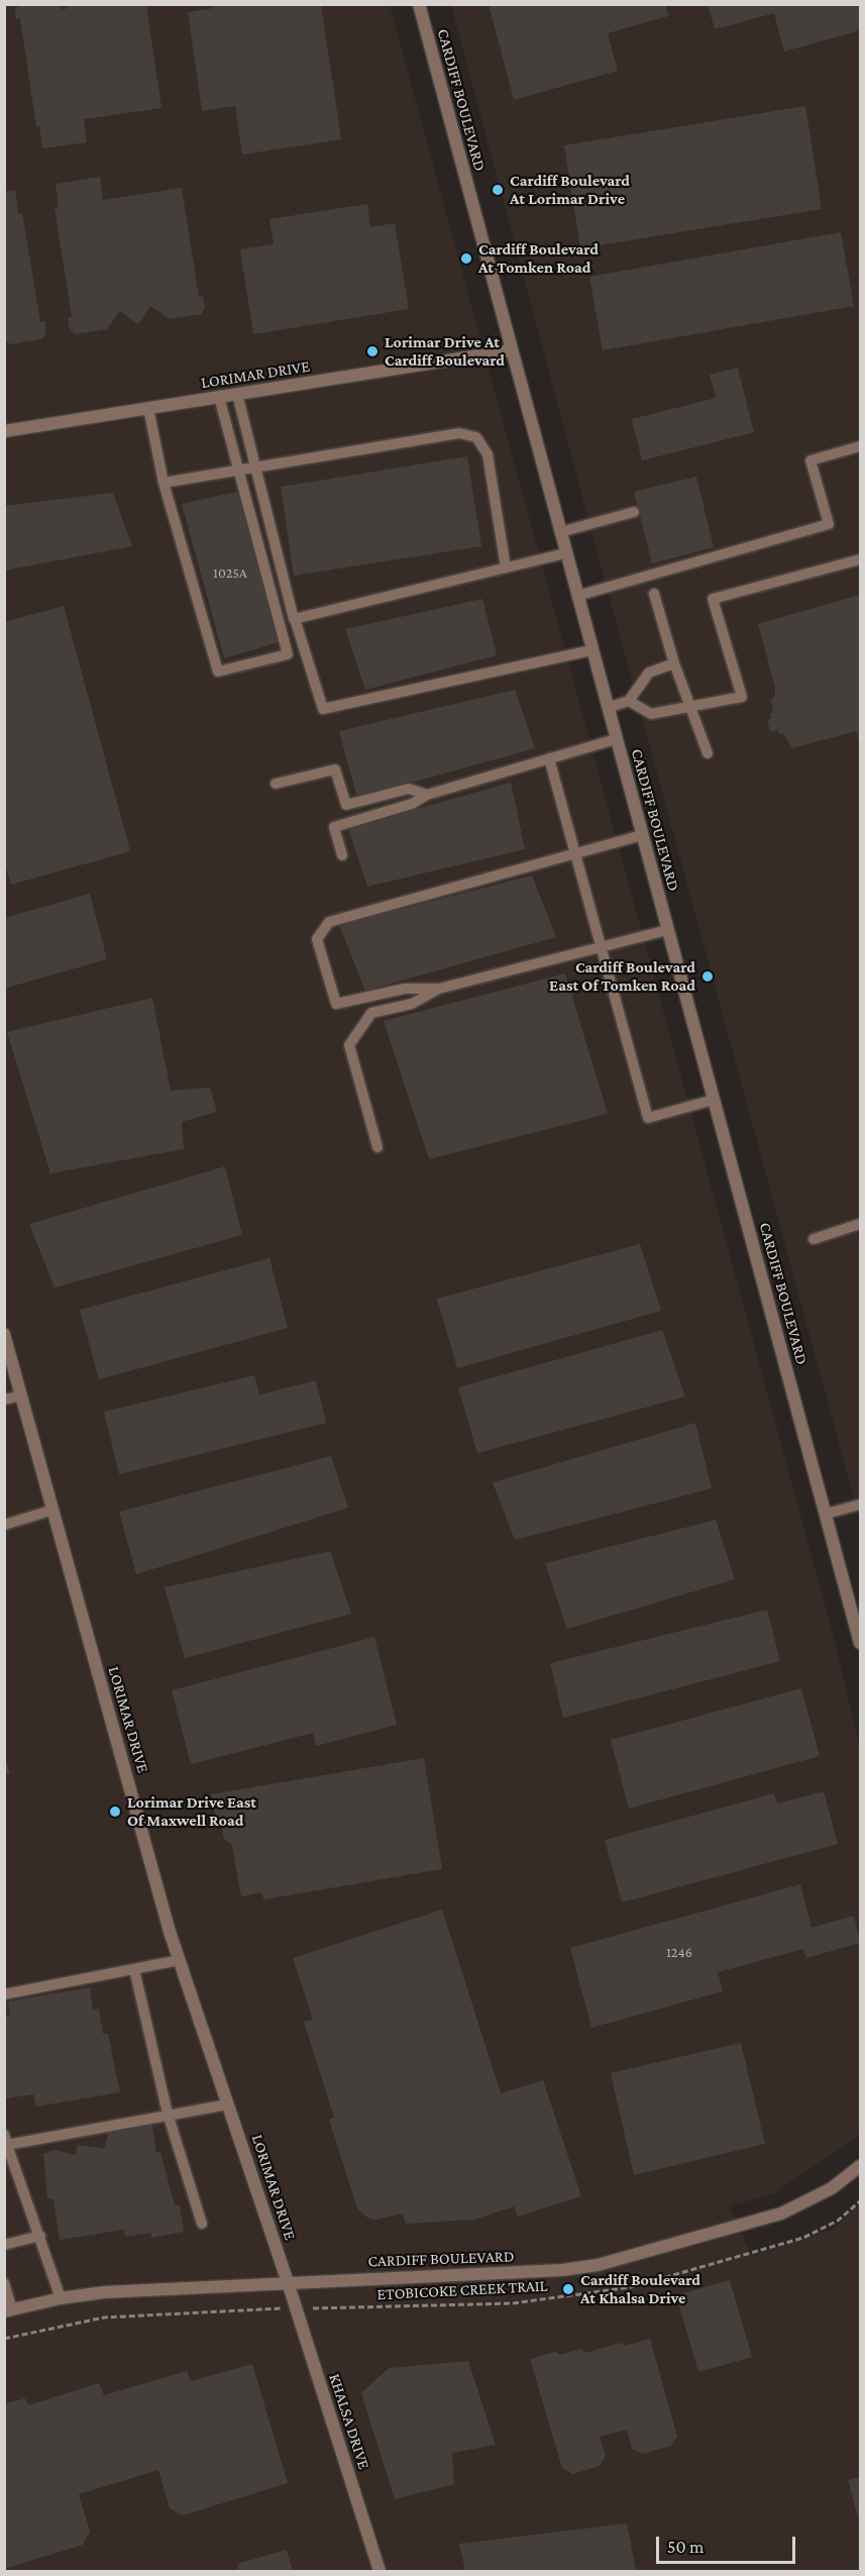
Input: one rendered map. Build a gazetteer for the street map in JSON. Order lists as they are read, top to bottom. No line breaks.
{"streets":{"street":["CARDIFF BOULEVARD","LORIMAR DRIVE","KHALSA DRIVE"],"path":["ETOBICOKE CREEK TRAIL"]},"crossings":[["CARDIFF BOULEVARD","LORIMAR DRIVE"],["CARDIFF BOULEVARD","KHALSA DRIVE"],["LORIMAR DRIVE","KHALSA DRIVE"]],"places":["Cardiff Boulevard At Lorimar Drive","Cardiff Boulevard At Tomken Road","Lorimar Drive At Cardiff Boulevard","Cardiff Boulevard East Of Tomken Road","Lorimar Drive East Of Maxwell Road","Cardiff Boulevard At Khalsa Drive"],"house_numbers":["1025A","1246"],"scale_bar":"50 m"}
